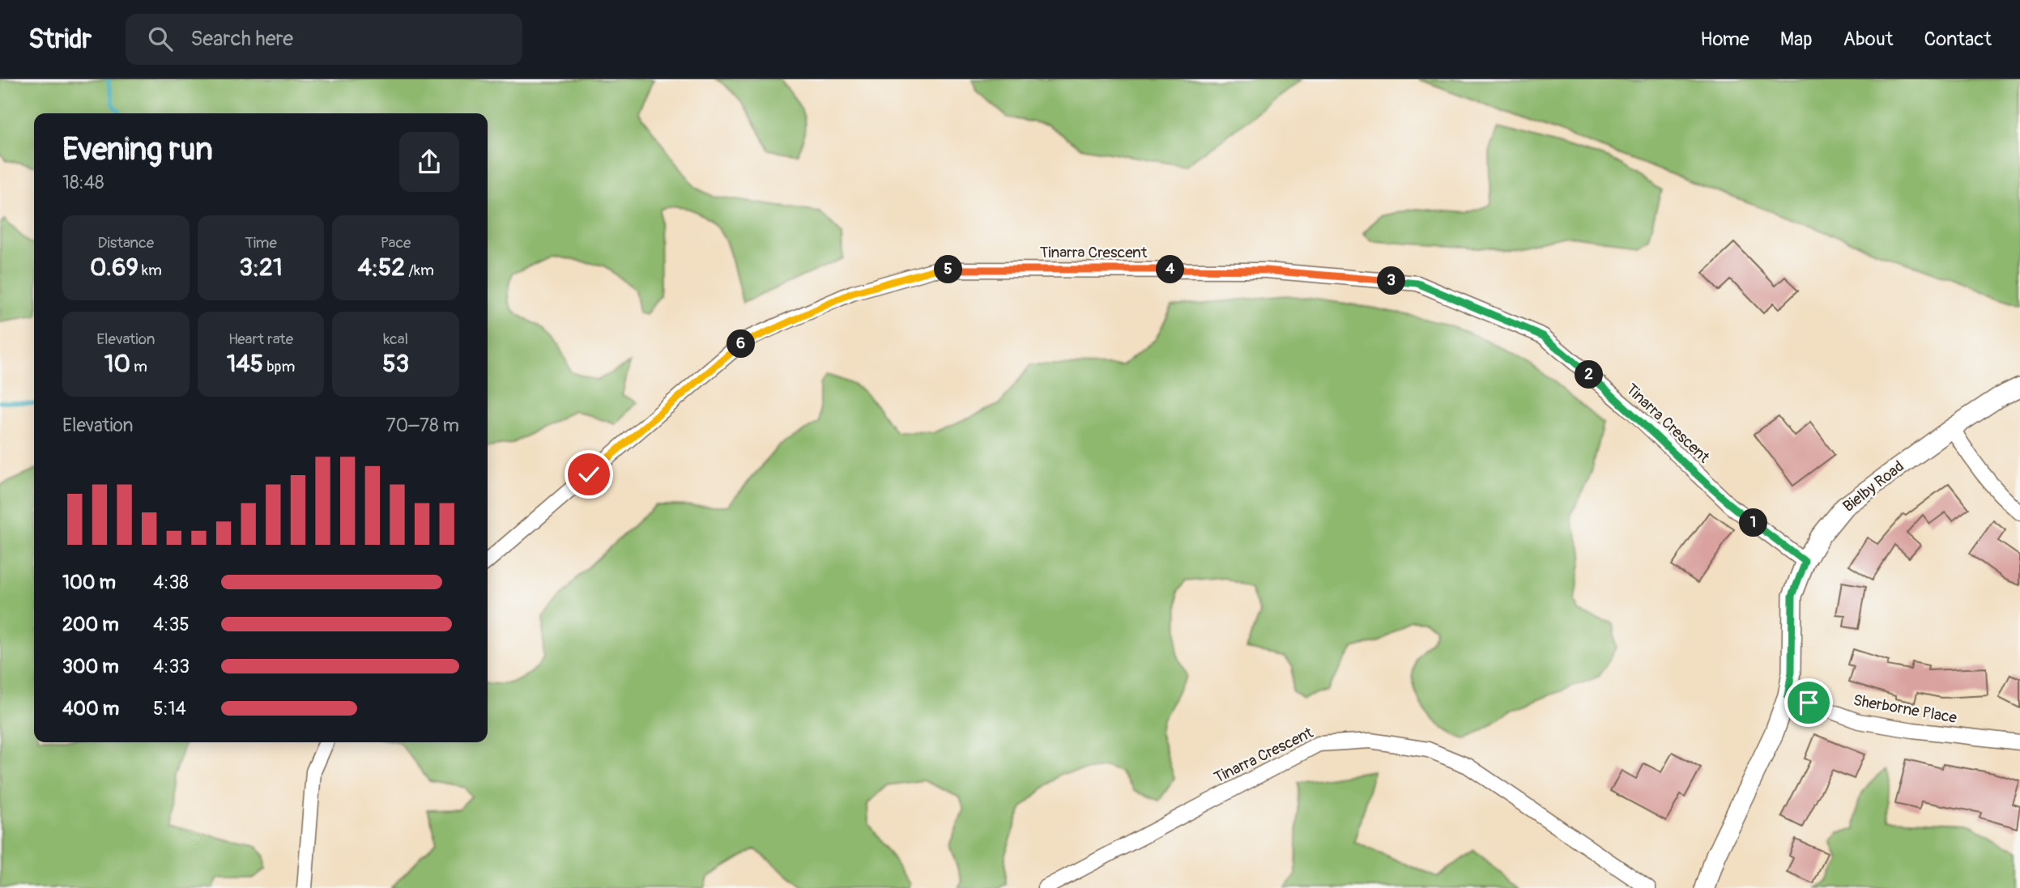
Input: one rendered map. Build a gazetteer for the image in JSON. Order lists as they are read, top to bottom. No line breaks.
{"streets":{"street":["Tinarra Crescent","Bielby Road","Sherborne Place"]},"crossings":[["Tinarra Crescent","Bielby Road"],["Bielby Road","Sherborne Place"]],"page":{"header":"Stridr","search":"Search here","nav":["Home","Map","About","Contact"],"heading":["Evening run","18:48"],"stats":[["Distance","0.69 km"],["Time","3:21"],["Pace","4:52 /km"],["Elevation","10 m"],["Heart rate","145 bpm"],["kcal","53"]],"pins":["4","5","3","6","2","1"],"chart":["Elevation","70–78 m"],"list":[{"name":"100 m","note":"4:38"},{"name":"200 m","note":"4:35"},{"name":"300 m","note":"4:33"},{"name":"400 m","note":"5:14"}]}}
